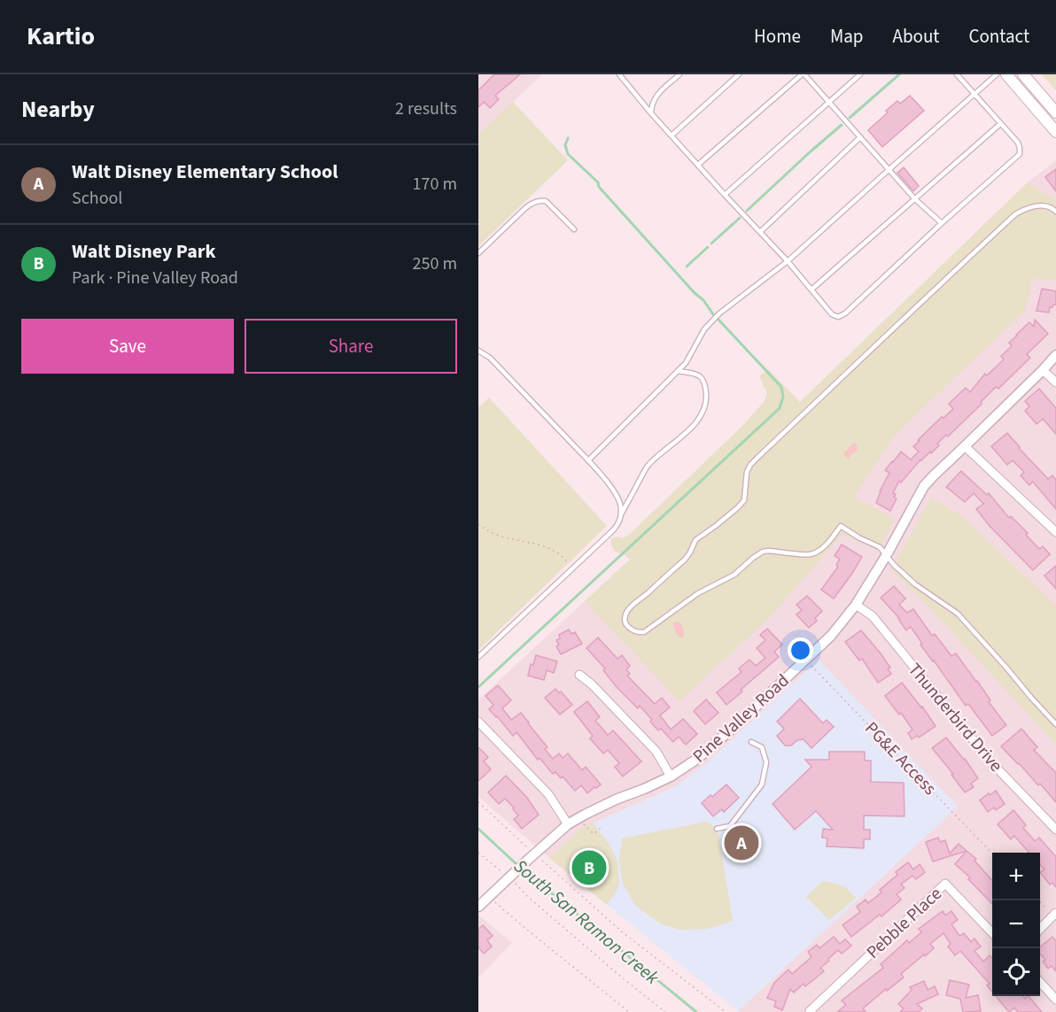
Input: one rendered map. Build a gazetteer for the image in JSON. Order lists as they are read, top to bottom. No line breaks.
{"streets":{"street":["Thunderbird Drive","Pine Valley Road","Pebble Place"],"path":["PG&E Access"]},"crossings":[["Thunderbird Drive","Pine Valley Road"],["Pine Valley Road","PG&E Access"]],"water":["South San Ramon Creek"],"page":{"header":"Kartio","nav":["Home","Map","About","Contact"],"heading":["Nearby","2 results"],"list":[{"mark":"A","name":"Walt Disney Elementary School","note":"School","value":"170 m"},{"mark":"B","name":"Walt Disney Park","note":"Park · Pine Valley Road","value":"250 m"}],"buttons":["Save","Share"],"pins":["A","B"],"map_buttons":["+","−"]}}
